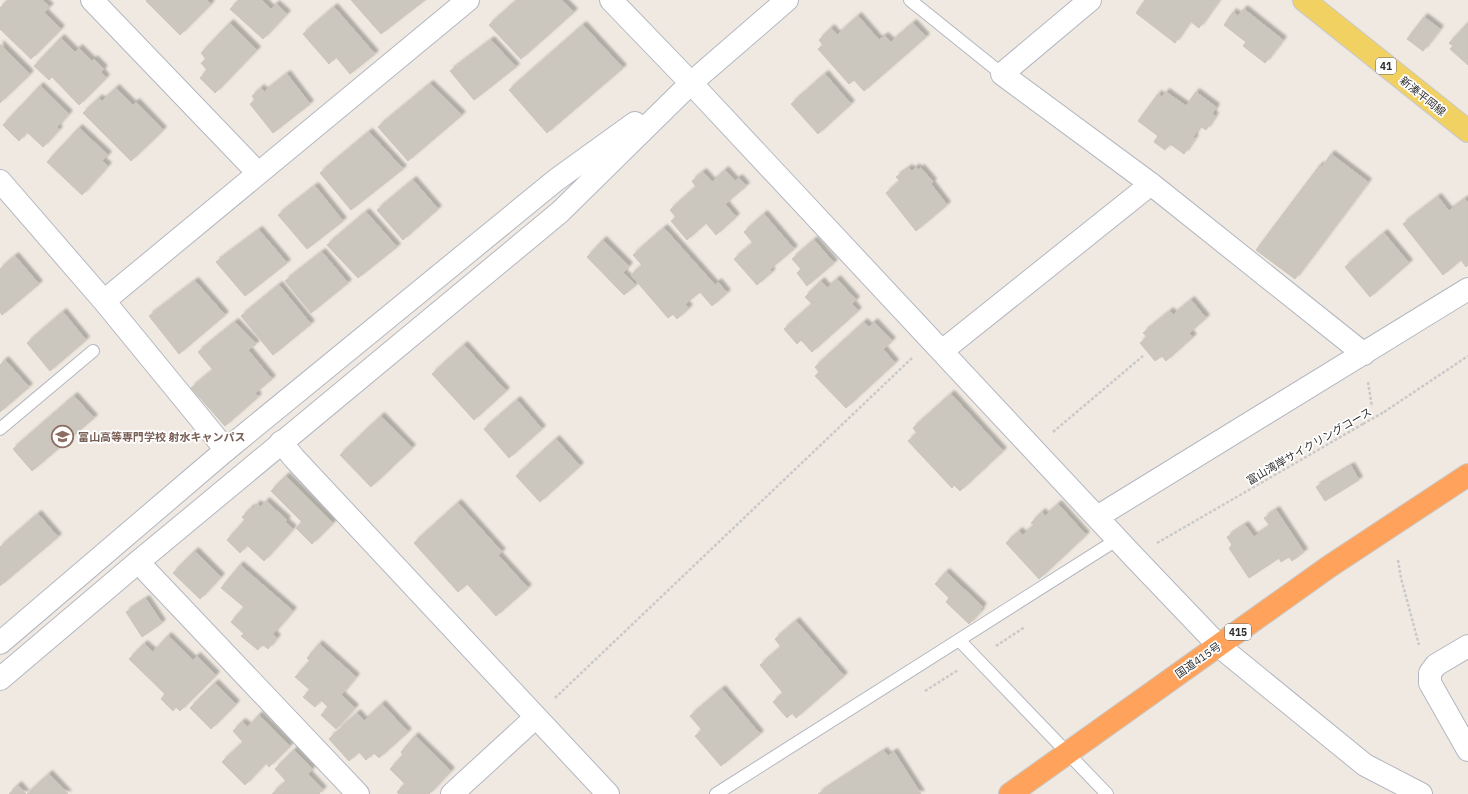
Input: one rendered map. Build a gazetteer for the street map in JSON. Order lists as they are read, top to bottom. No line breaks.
{"streets":{"highway":["415","国道415号"],"main road":["41","新湊平岡線"],"path":["富山湾岸サイクリングコース"]},"places":{"school or university":["富山高等専門学校 射水キャンパス"]}}
